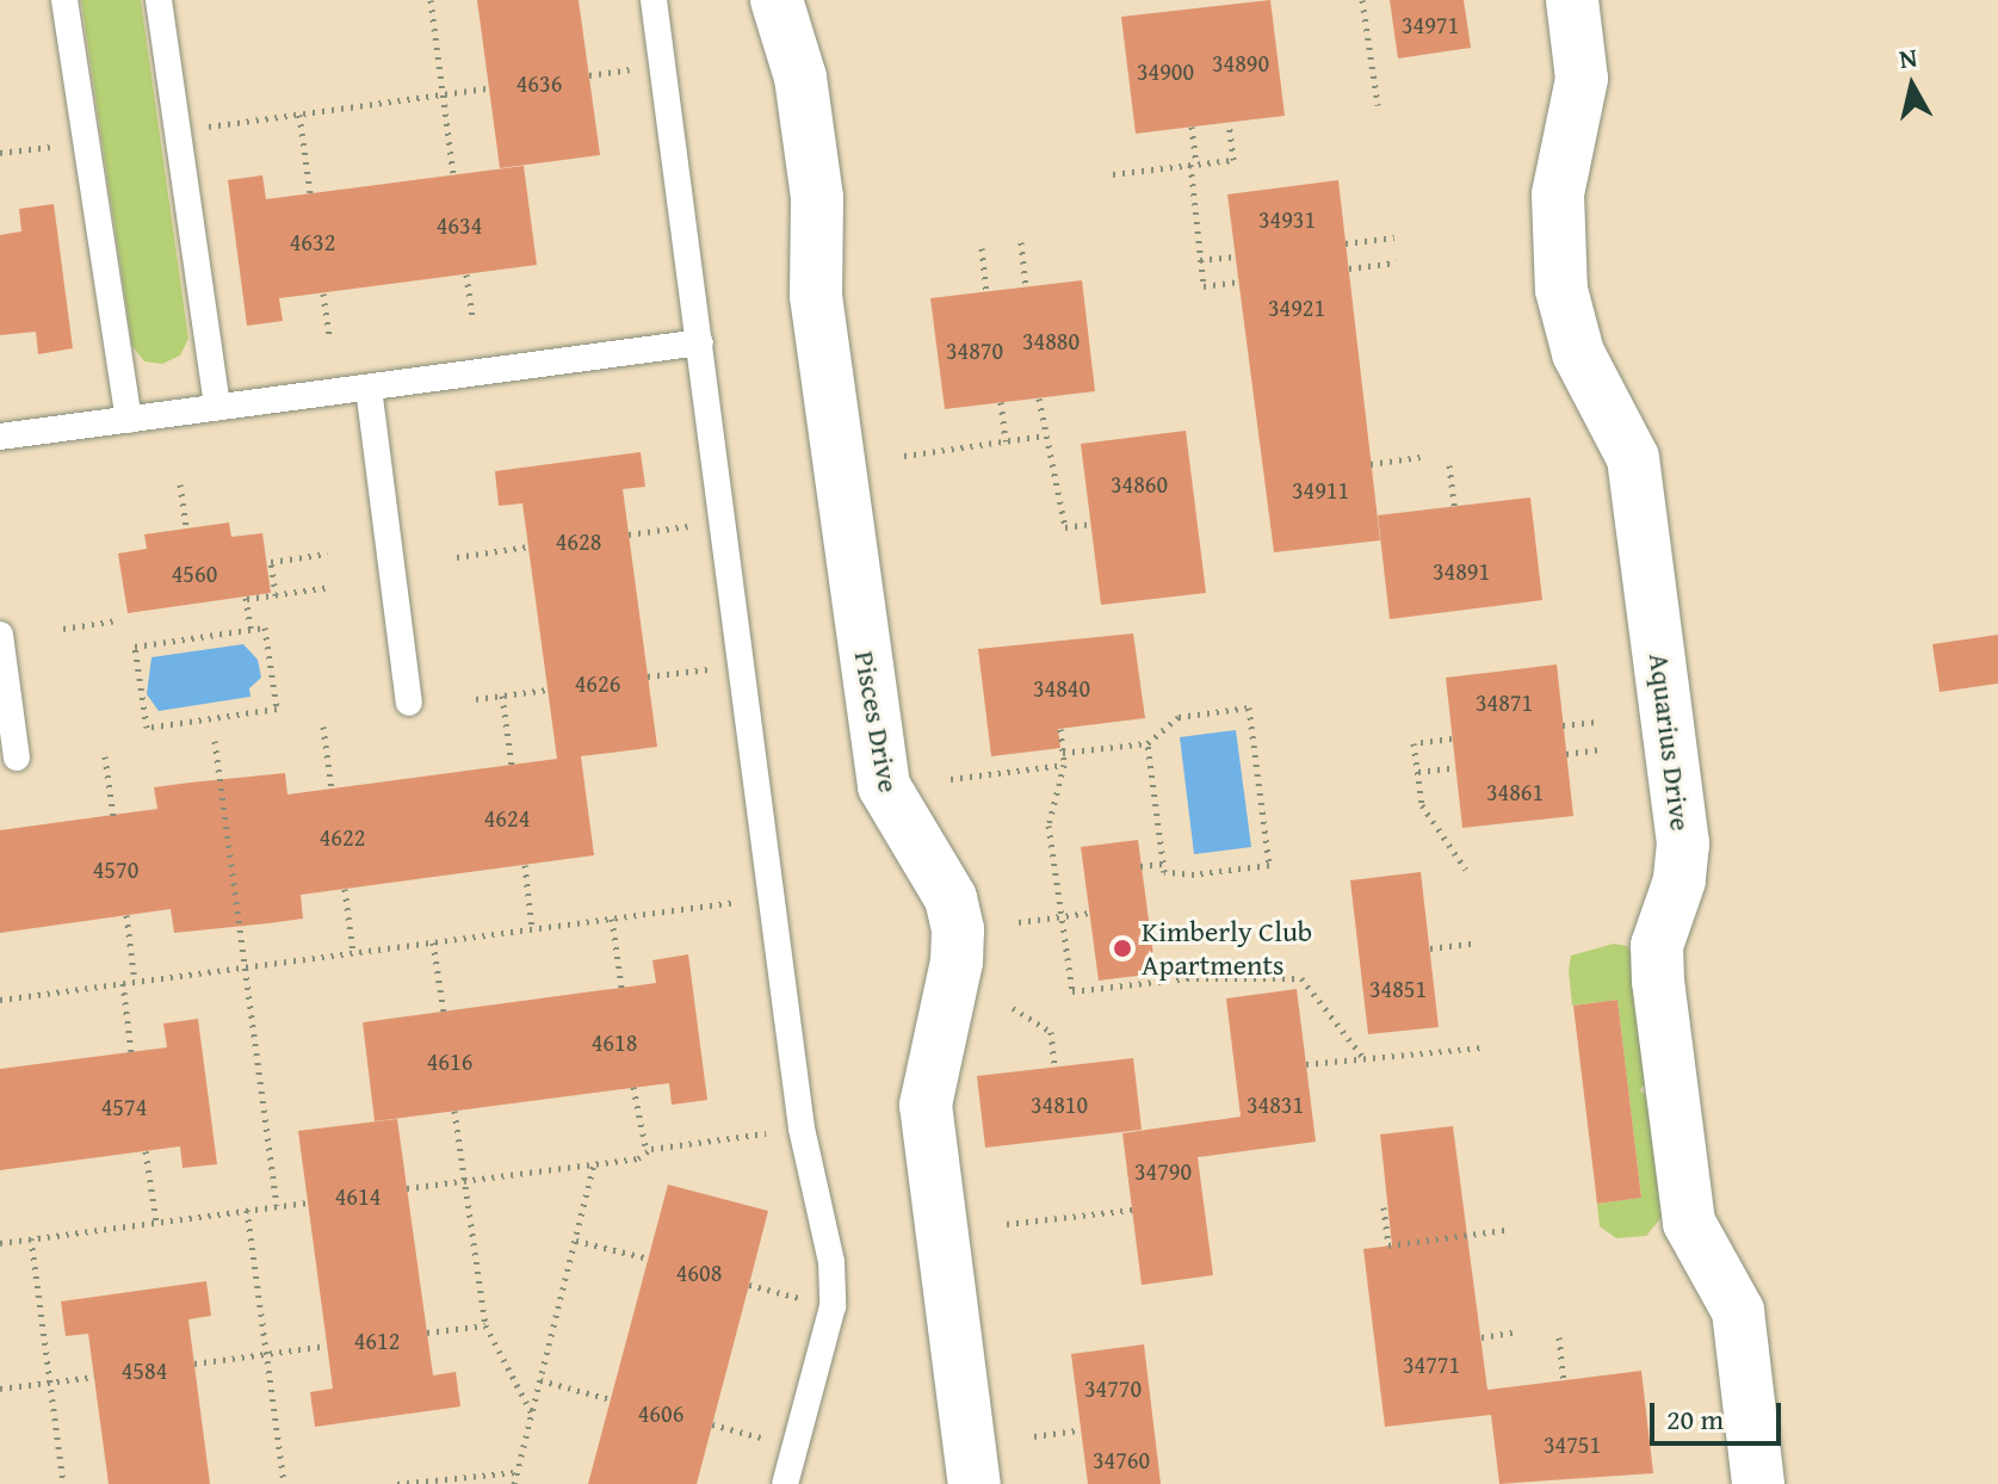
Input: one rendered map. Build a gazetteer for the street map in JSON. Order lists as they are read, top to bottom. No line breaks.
{"streets":{"street":["Pisces Drive","Aquarius Drive"]},"places":["Kimberly Club Apartments"],"house_numbers":["34971","34890","34900","4636","34931","4634","4632","34921","34880","34870","34860","34911","4628","34891","4560","4626","34840","34871","34861","4624","4622","4570","34851","4618","4616","34810","34831","4574","34790","4614","4608","4612","34771","4584","34770","4606","34751","34760"],"scale_bar":"20 m","north":"top"}
